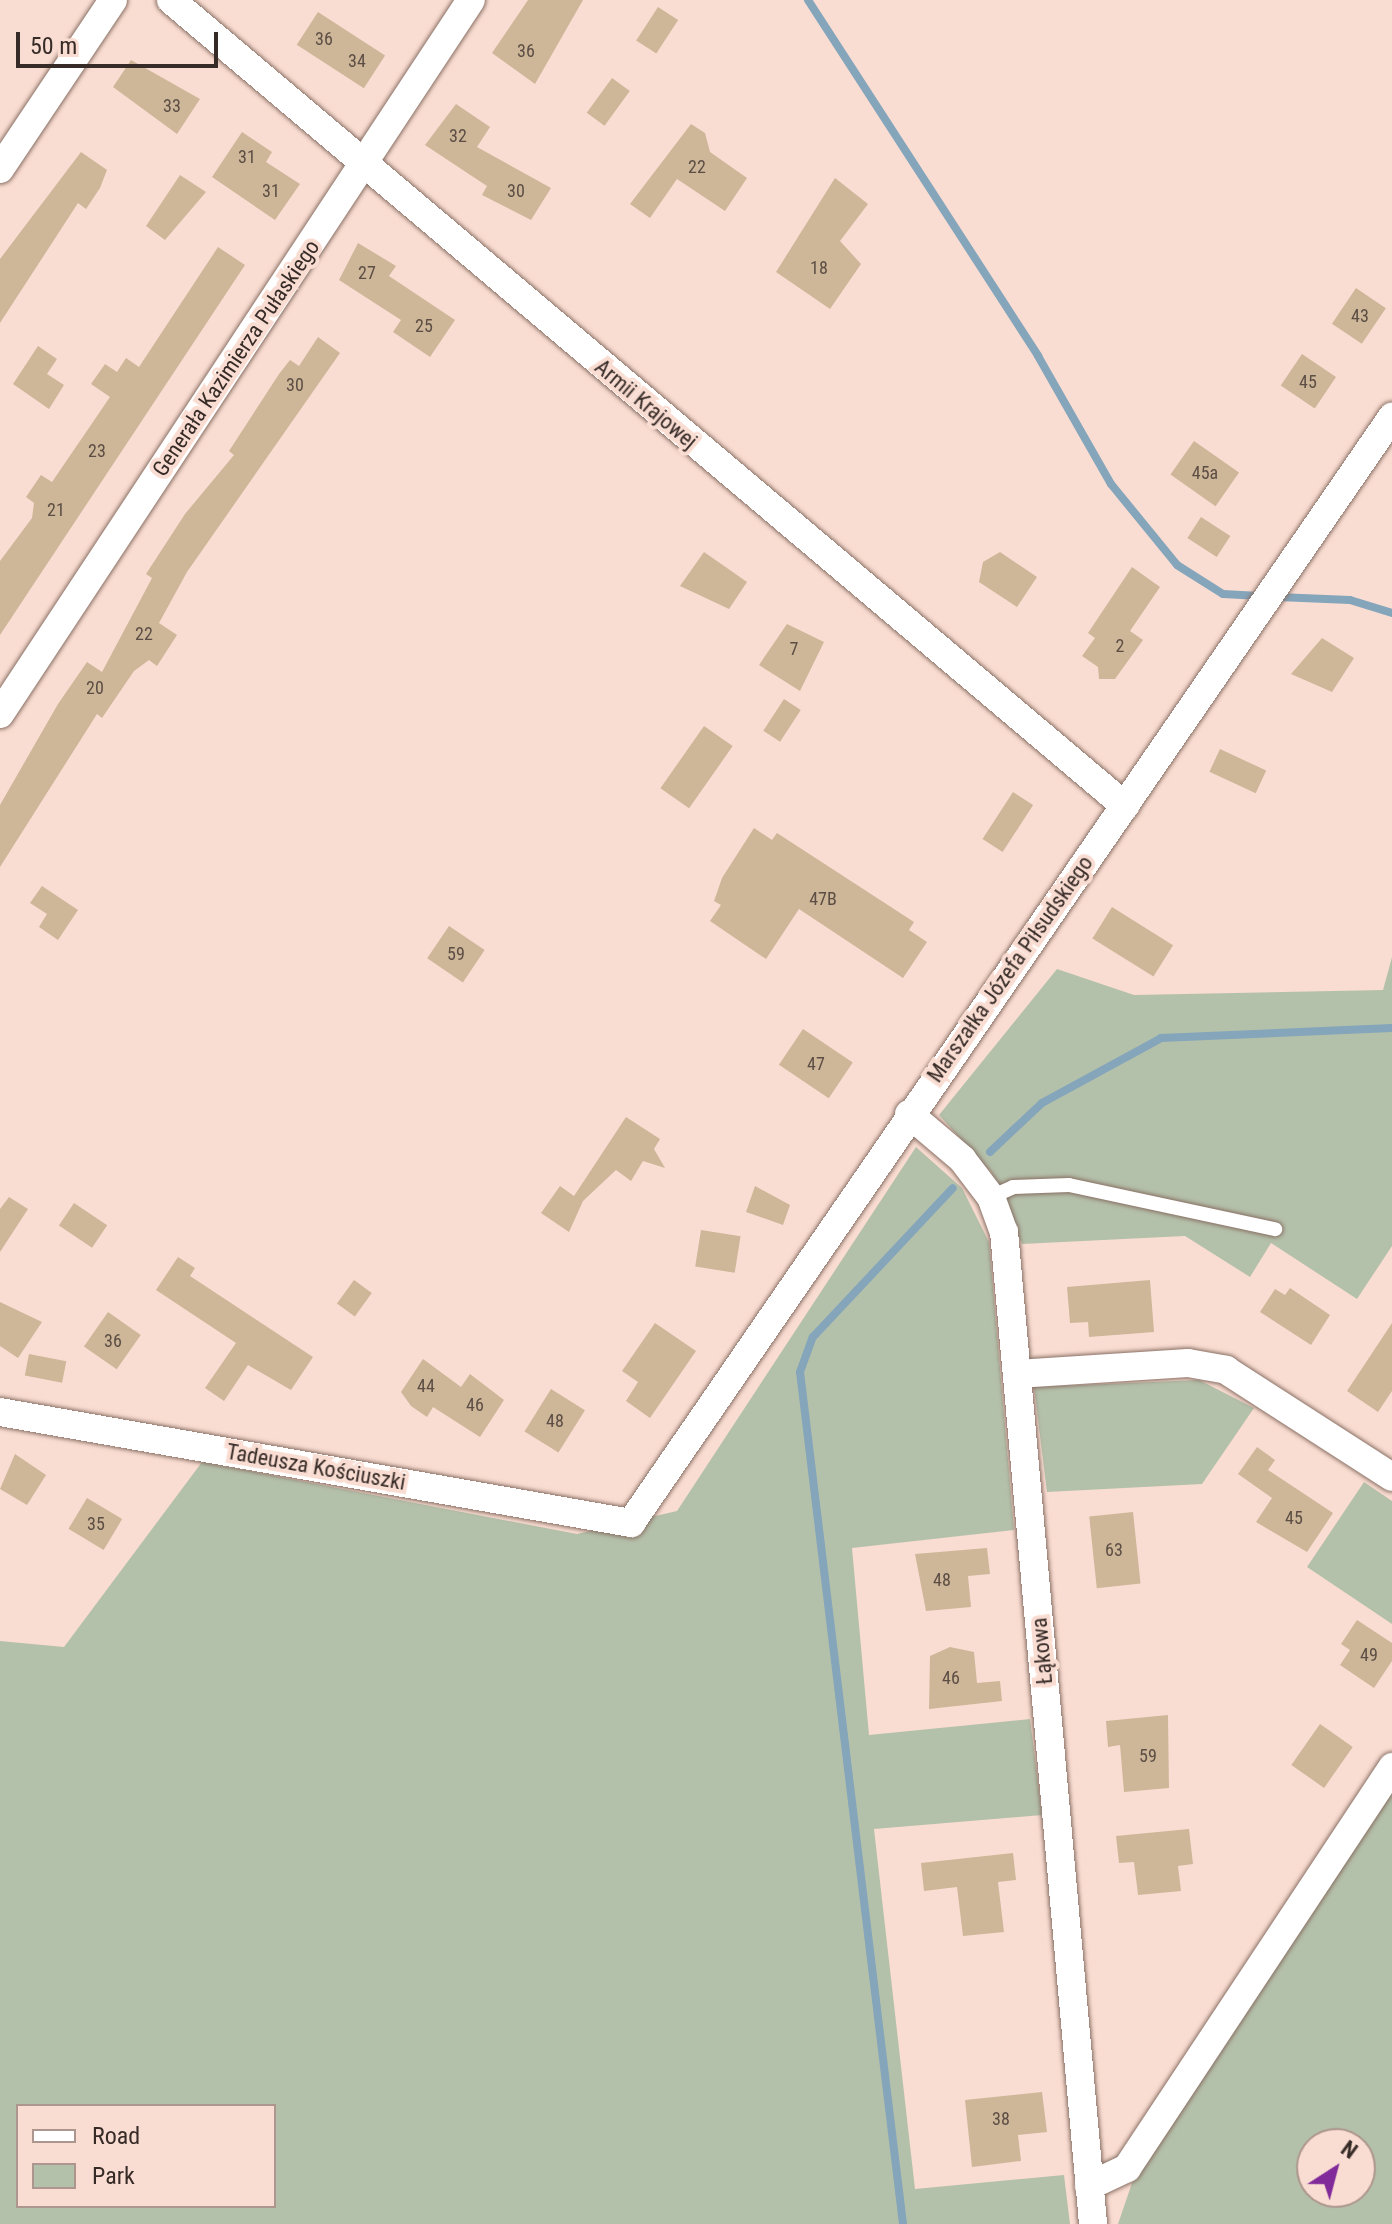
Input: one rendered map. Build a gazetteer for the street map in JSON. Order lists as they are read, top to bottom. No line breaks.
{"streets":{"street":["Generała Kazimierza Pułaskiego","Armii Krajowej","Marszałka Józefa Piłsudskiego","Tadeusza Kościuszki","Łąkowa"]},"crossings":[["Generała Kazimierza Pułaskiego","Armii Krajowej"],["Armii Krajowej","Marszałka Józefa Piłsudskiego"],["Marszałka Józefa Piłsudskiego","Tadeusza Kościuszki"],["Marszałka Józefa Piłsudskiego","Łąkowa"]],"house_numbers":["36","36","34","33","32","31","22","31","30","18","27","43","25","45","30","23","45a","21","22","2","7","20","47B","59","47","36","44","46","48","45","35","63","48","49","46","59","38"],"legend":["Road","Park"],"scale_bar":"50 m","north":"top right"}
